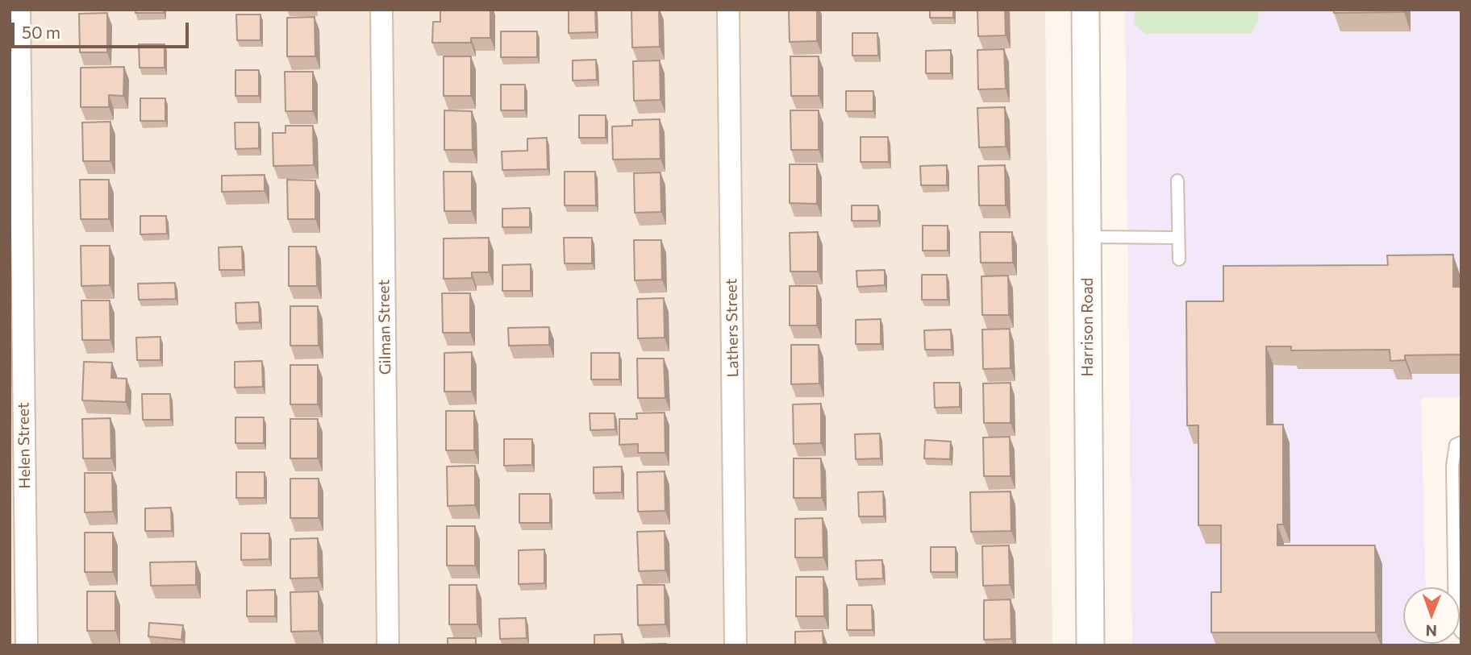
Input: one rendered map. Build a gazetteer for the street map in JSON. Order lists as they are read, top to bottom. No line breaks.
{"streets":{"street":["Gilman Street","Harrison Road","Lathers Street","Helen Street"]},"scale_bar":"50 m","north":"bottom"}
